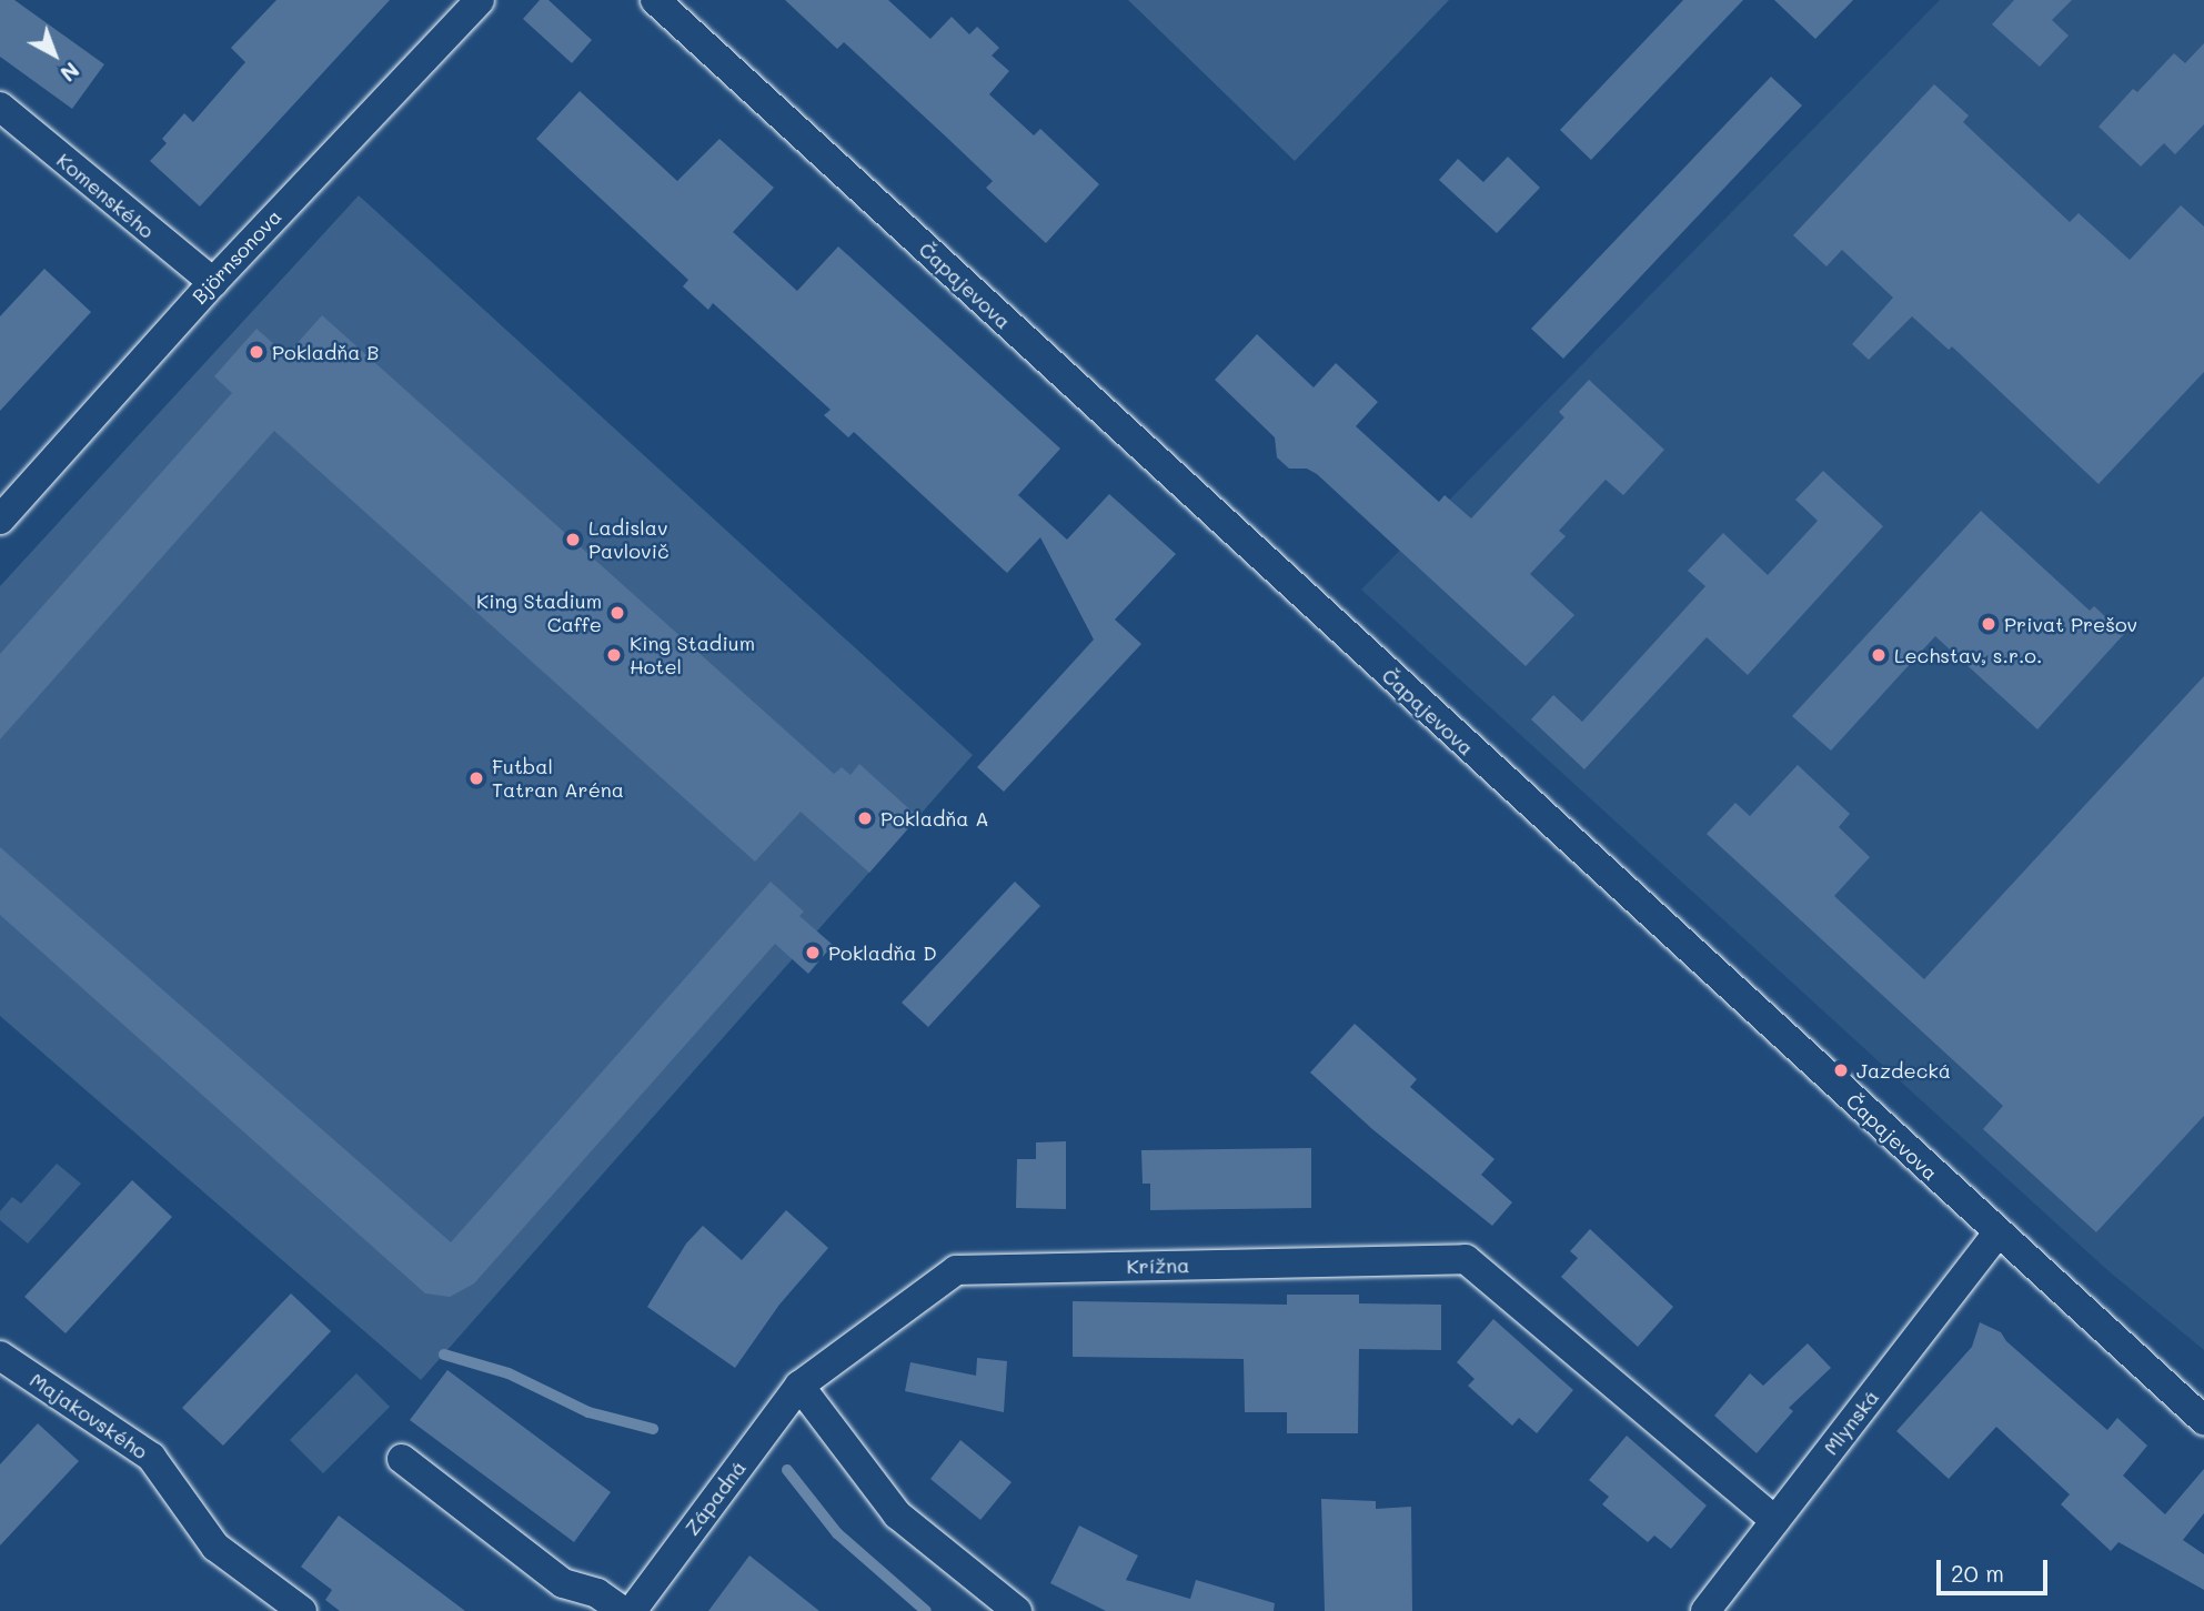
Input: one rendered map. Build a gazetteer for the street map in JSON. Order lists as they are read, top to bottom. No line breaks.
{"streets":{"street":["Komenského","Björnsonova","Čapajevova","Krížna","Majakovského","Mlynská","Západná"]},"crossings":[["Komenského","Björnsonova"],["Čapajevova","Mlynská"],["Krížna","Mlynská"],["Krížna","Západná"]],"places":["Pokladňa B","Ladislav Pavlovič","King Stadium Caffe","Privat Prešov","King Stadium Hotel","Lechstav, s.r.o.","Futbal Tatran Aréna","Pokladňa A","Pokladňa D","Jazdecká"],"scale_bar":"20 m","north":"bottom right"}
